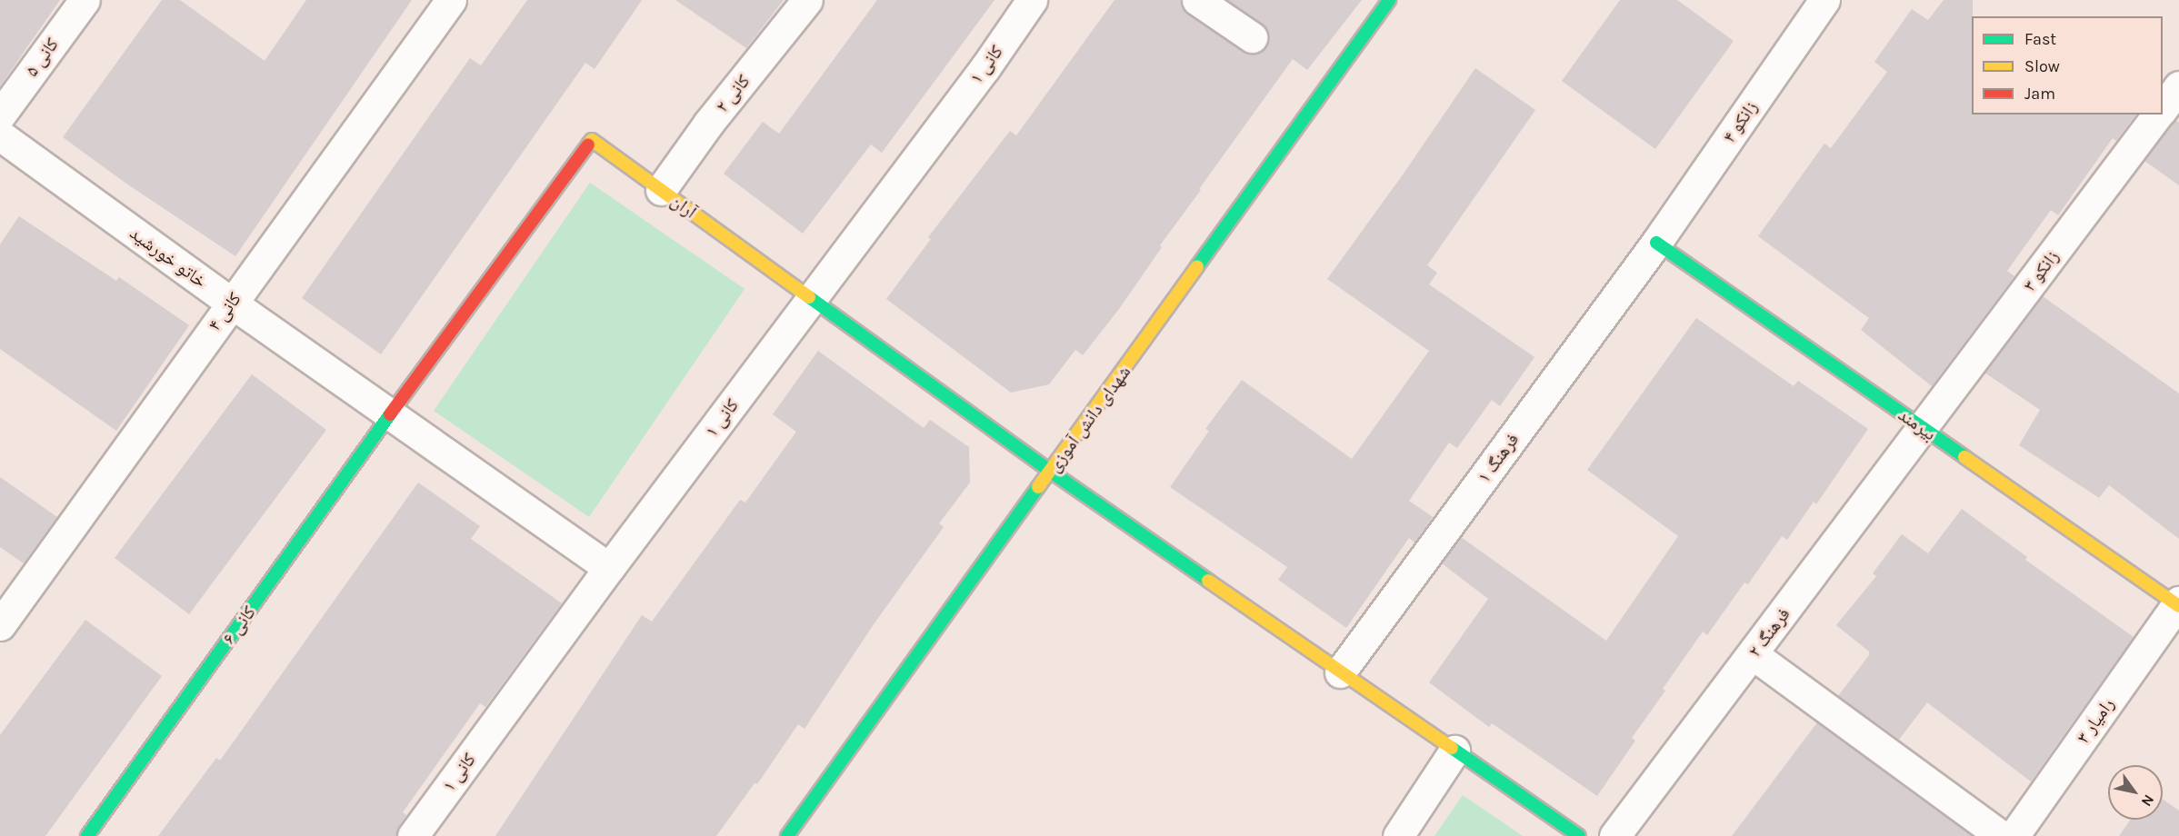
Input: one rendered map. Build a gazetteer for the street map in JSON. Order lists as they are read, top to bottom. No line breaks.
{"streets":{"street":["کانی ۵","کانی ۱","کانی ۲","زانکو ۴","آران","خاتو خورشید","زانکو ۳","کانی ۴","شهدای دانش آموزی","بیرمند","فرهنگ ۱","کانی ۶","فرهنگ ۲","رامیار ۳"]},"crossings":[["کانی ۱","آران"],["کانی ۱","خاتو خورشید"],["کانی ۲","آران"],["زانکو ۴","بیرمند"],["زانکو ۴","فرهنگ ۱"],["آران","خاتو خورشید"],["آران","شهدای دانش آموزی"],["آران","فرهنگ ۱"],["آران","کانی ۶"],["خاتو خورشید","کانی ۴"],["خاتو خورشید","کانی ۶"],["زانکو ۳","بیرمند"],["زانکو ۳","فرهنگ ۲"],["بیرمند","فرهنگ ۱"],["بیرمند","فرهنگ ۲"],["بیرمند","رامیار ۳"]],"legend":["Fast","Slow","Jam"],"north":"bottom right"}
